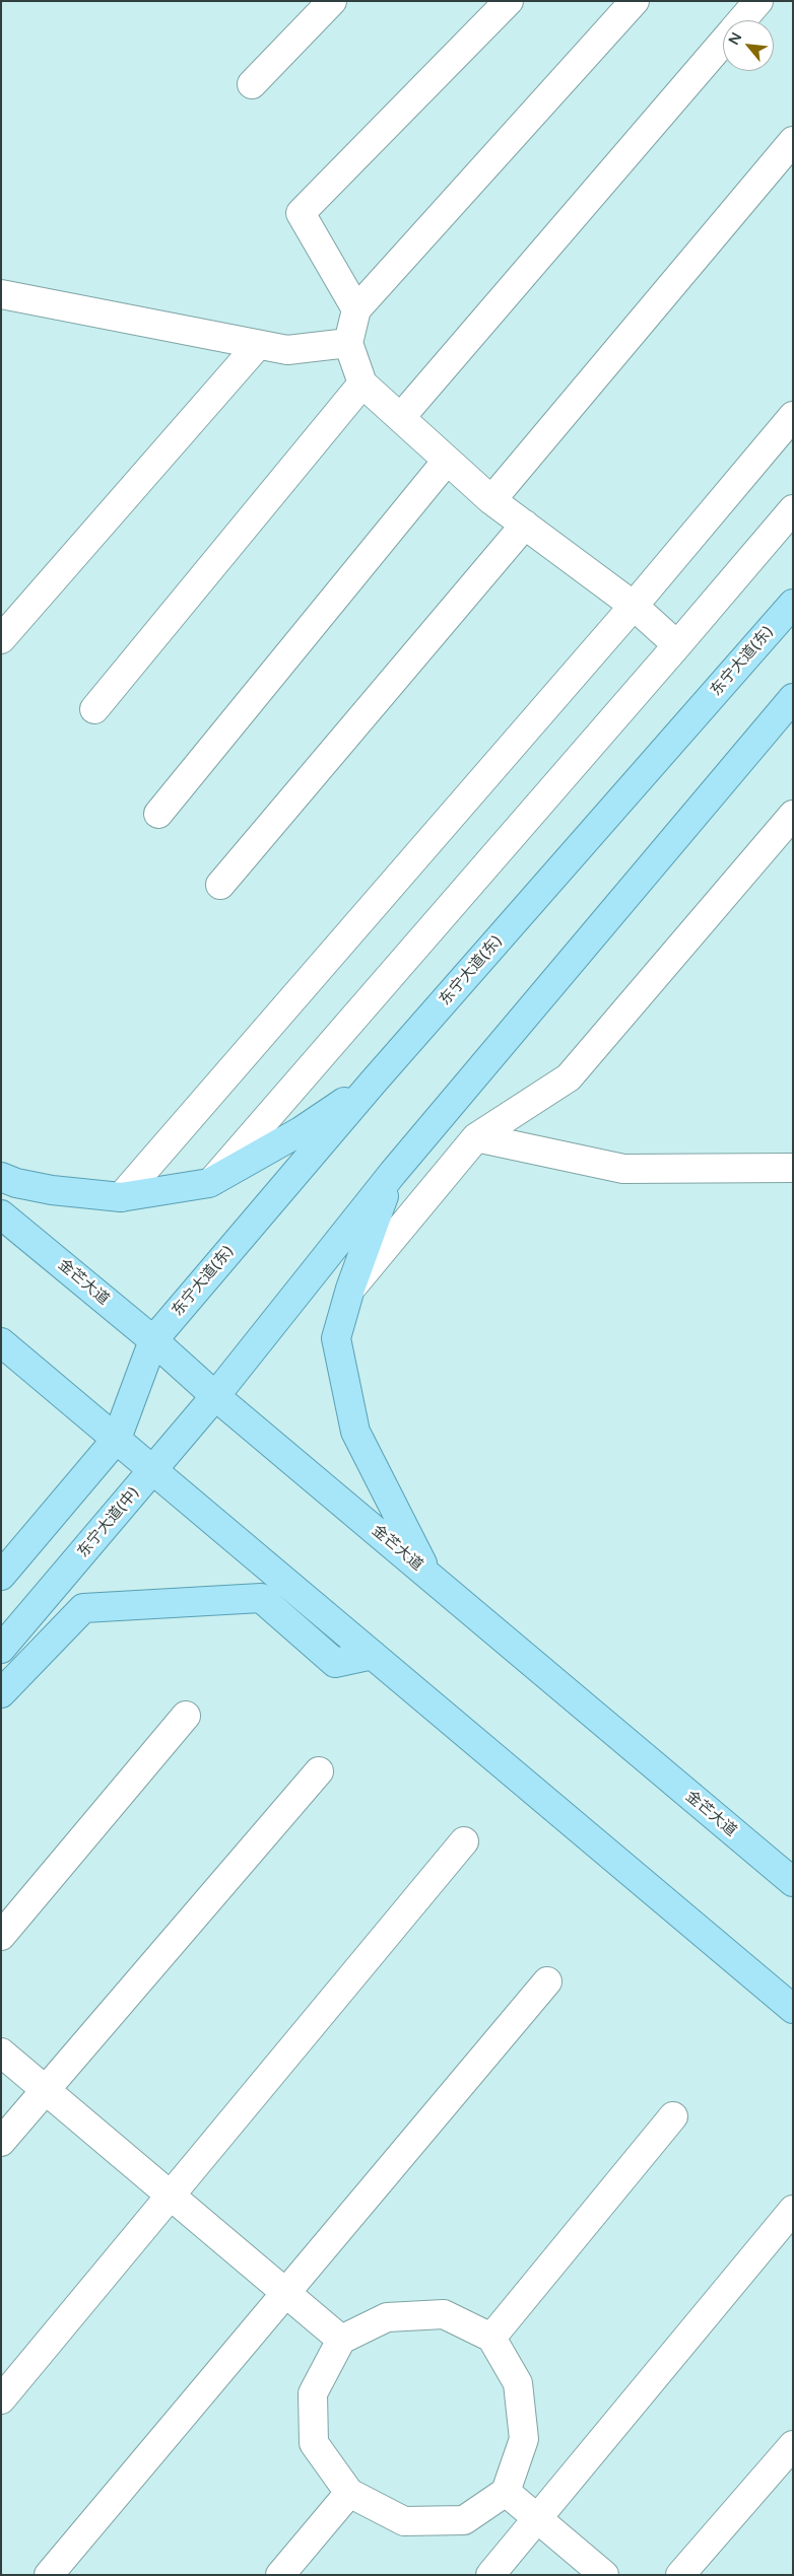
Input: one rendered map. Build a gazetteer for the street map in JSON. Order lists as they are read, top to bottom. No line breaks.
{"streets":{"main road":["东宁大道(东)","金芒大道","东宁大道(中)"]},"crossings":[["东宁大道(东)","金芒大道"],["金芒大道","东宁大道(中)"]],"north":"top left"}
